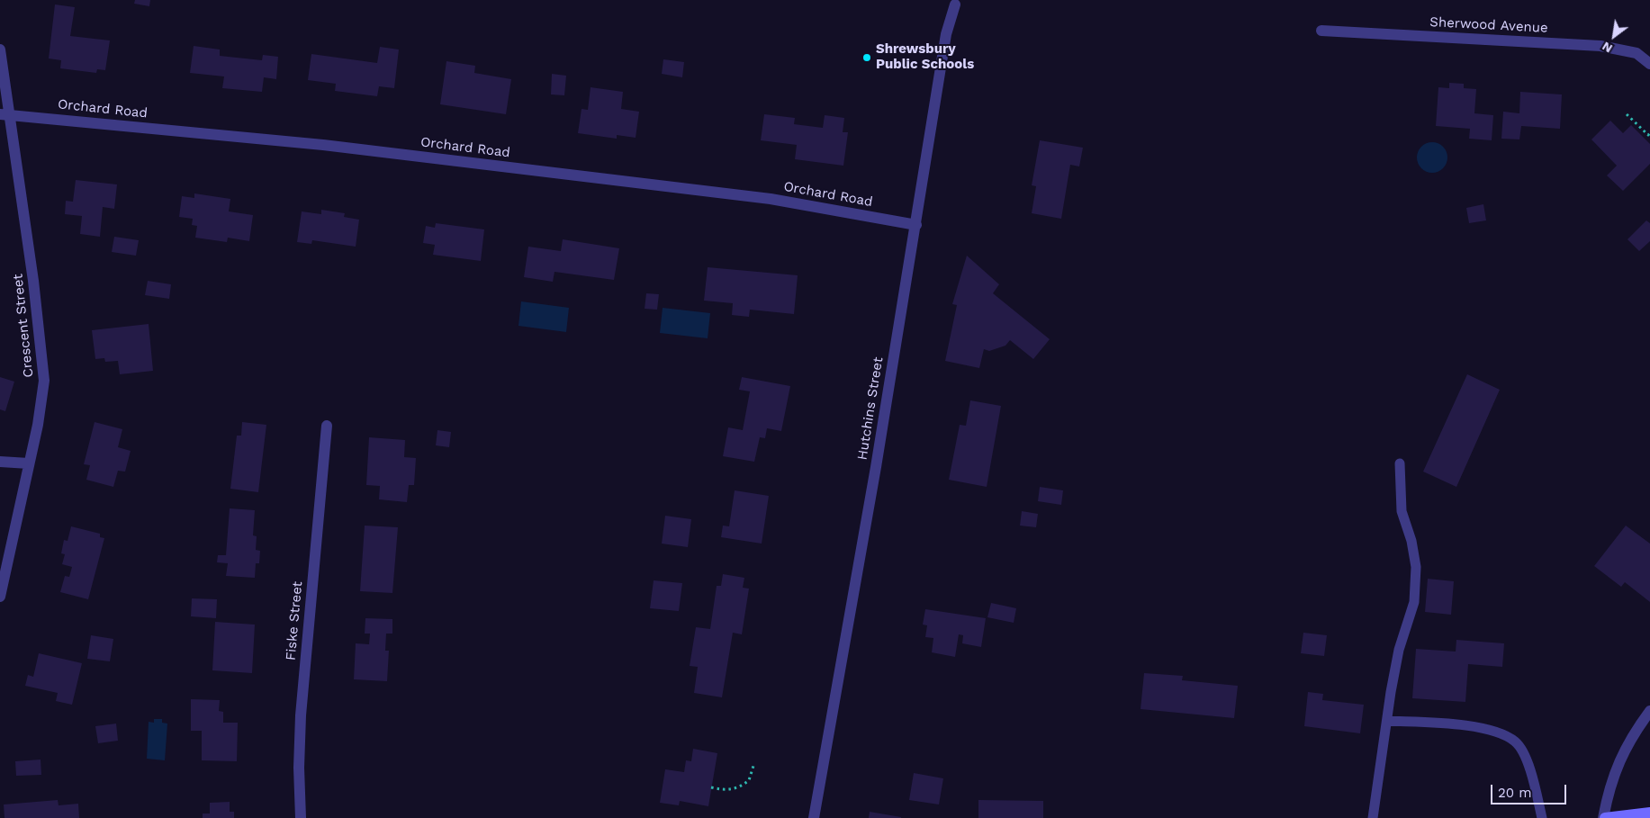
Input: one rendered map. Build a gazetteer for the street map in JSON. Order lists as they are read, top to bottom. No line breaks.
{"streets":{"street":["Sherwood Avenue","Orchard Road","Crescent Street","Hutchins Street","Fiske Street"]},"crossings":[["Orchard Road","Crescent Street"],["Orchard Road","Hutchins Street"]],"places":["Shrewsbury Public Schools"],"scale_bar":"20 m","north":"bottom left"}
